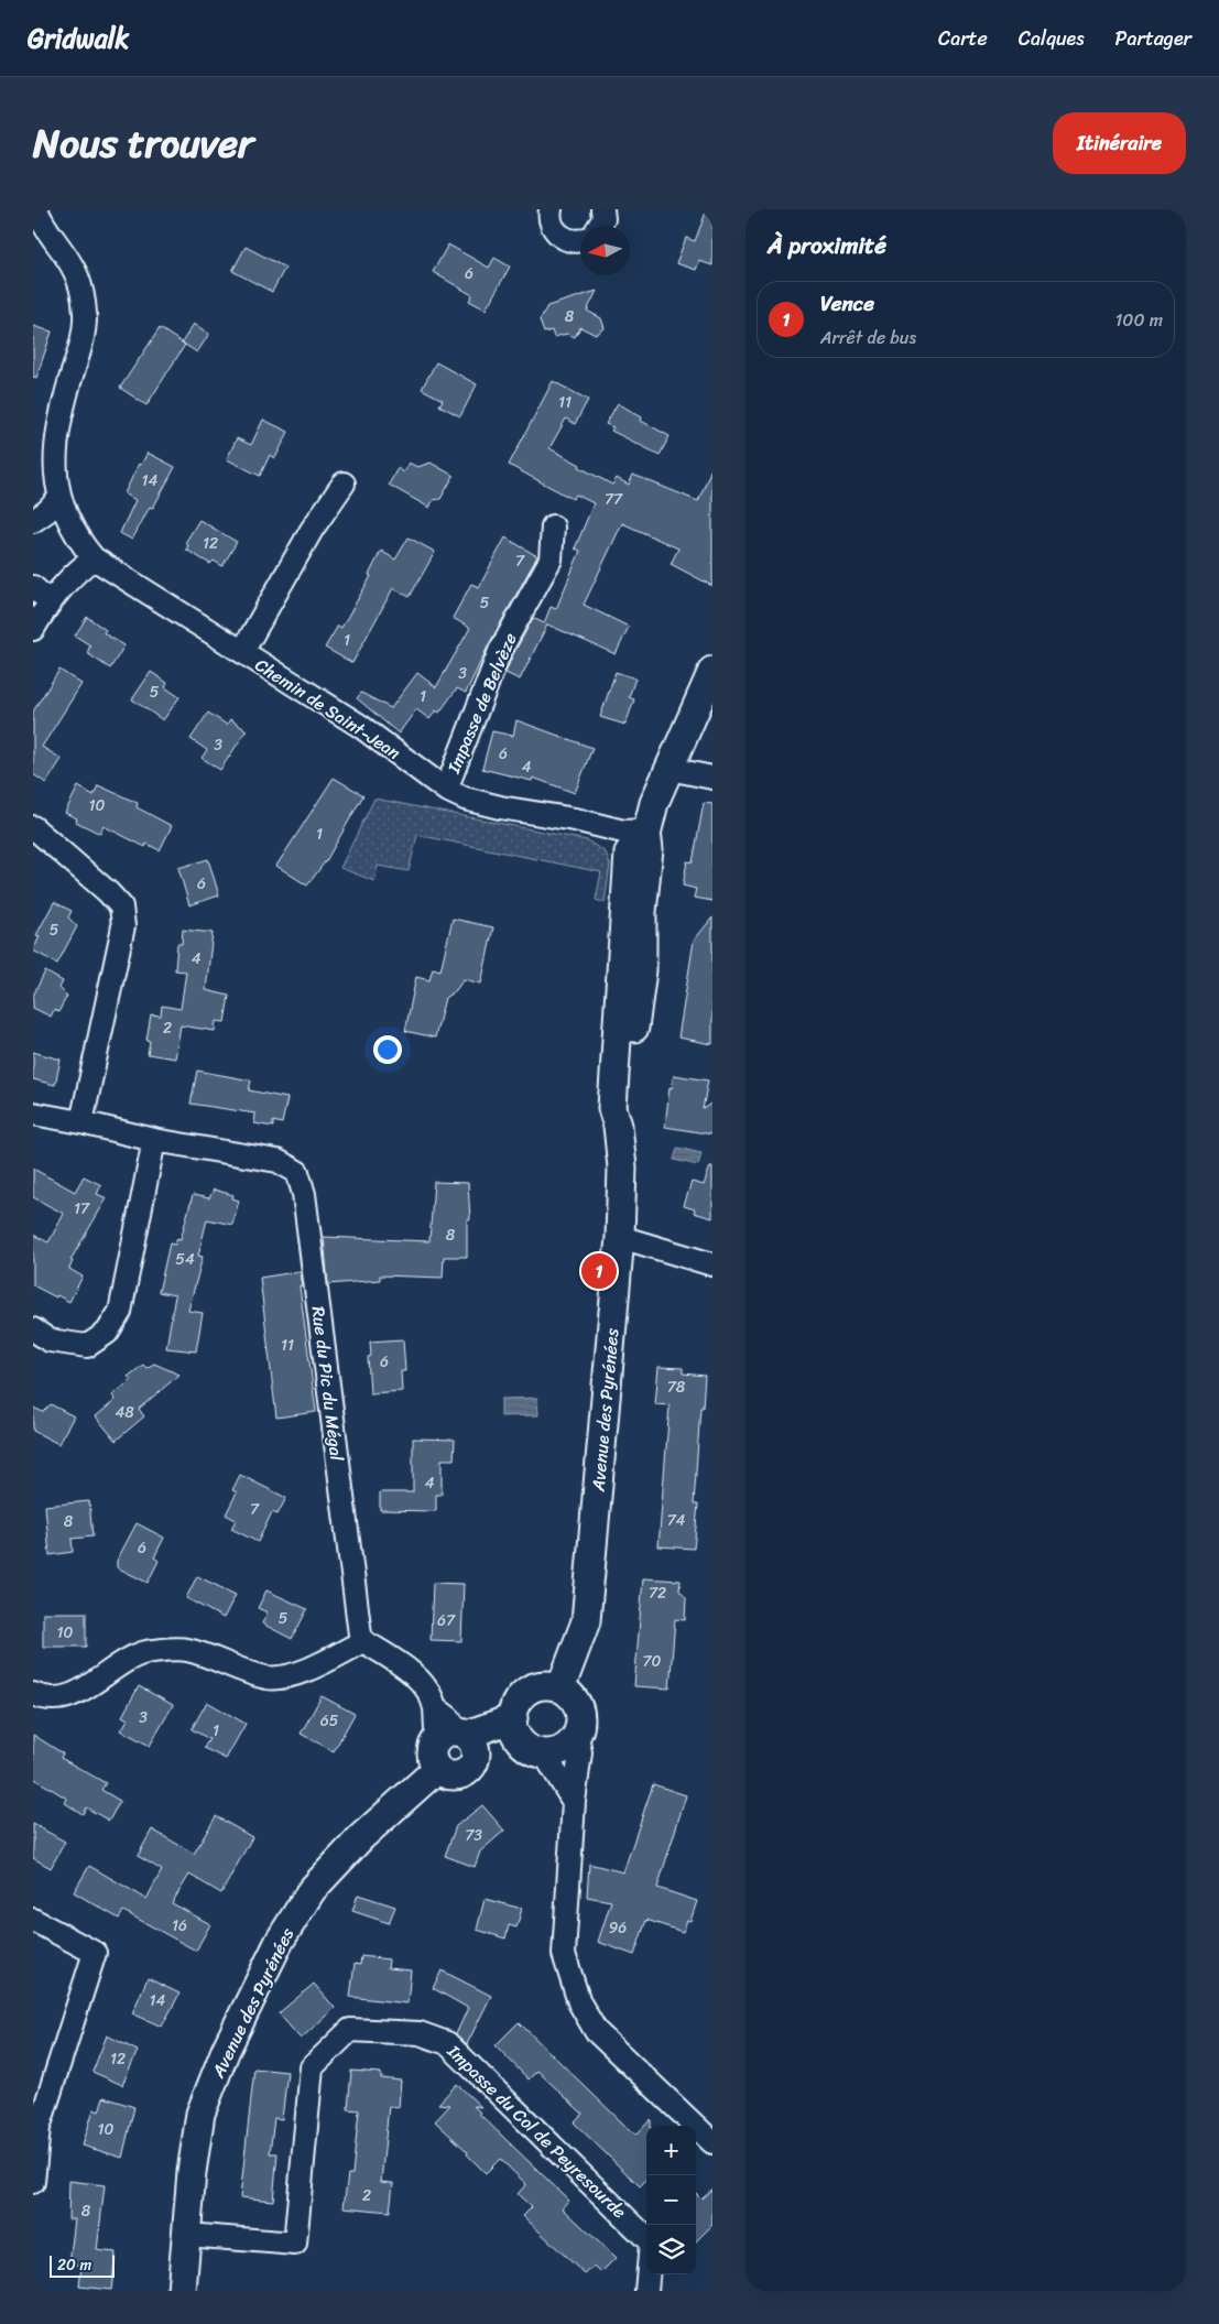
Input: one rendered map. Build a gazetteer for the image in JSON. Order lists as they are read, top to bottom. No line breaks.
{"streets":{"main road":["Avenue des Pyrénées"],"street":["Impasse de Belvèze","Chemin de Saint-Jean","Rue du Pic du Mégal","Impasse du Col de Peyresourde"]},"crossings":[["Impasse de Belvèze","Chemin de Saint-Jean"],["Chemin de Saint-Jean","Avenue des Pyrénées"],["Avenue des Pyrénées","Impasse du Col de Peyresourde"]],"house_numbers":["6","8","11","14","77","12","7","5","1","3","5","1","3","6","4","10","1","6","5","4","2","17","8","54","11","6","78","48","4","7","74","8","6","72","5","67","10","70","3","65","1","73","16","96","14","12","10","2","8"],"scale_bar":"20 m","north":"left","page":{"header":"Gridwalk","nav":["Carte","Calques","Partager"],"title":"Nous trouver","buttons":"Itinéraire","heading":"À proximité","list":[{"mark":"1","name":"Vence","note":"Arrêt de bus","value":"100 m"}],"pins":"1","map_buttons":["+","−"],"scale":"20 m"}}
